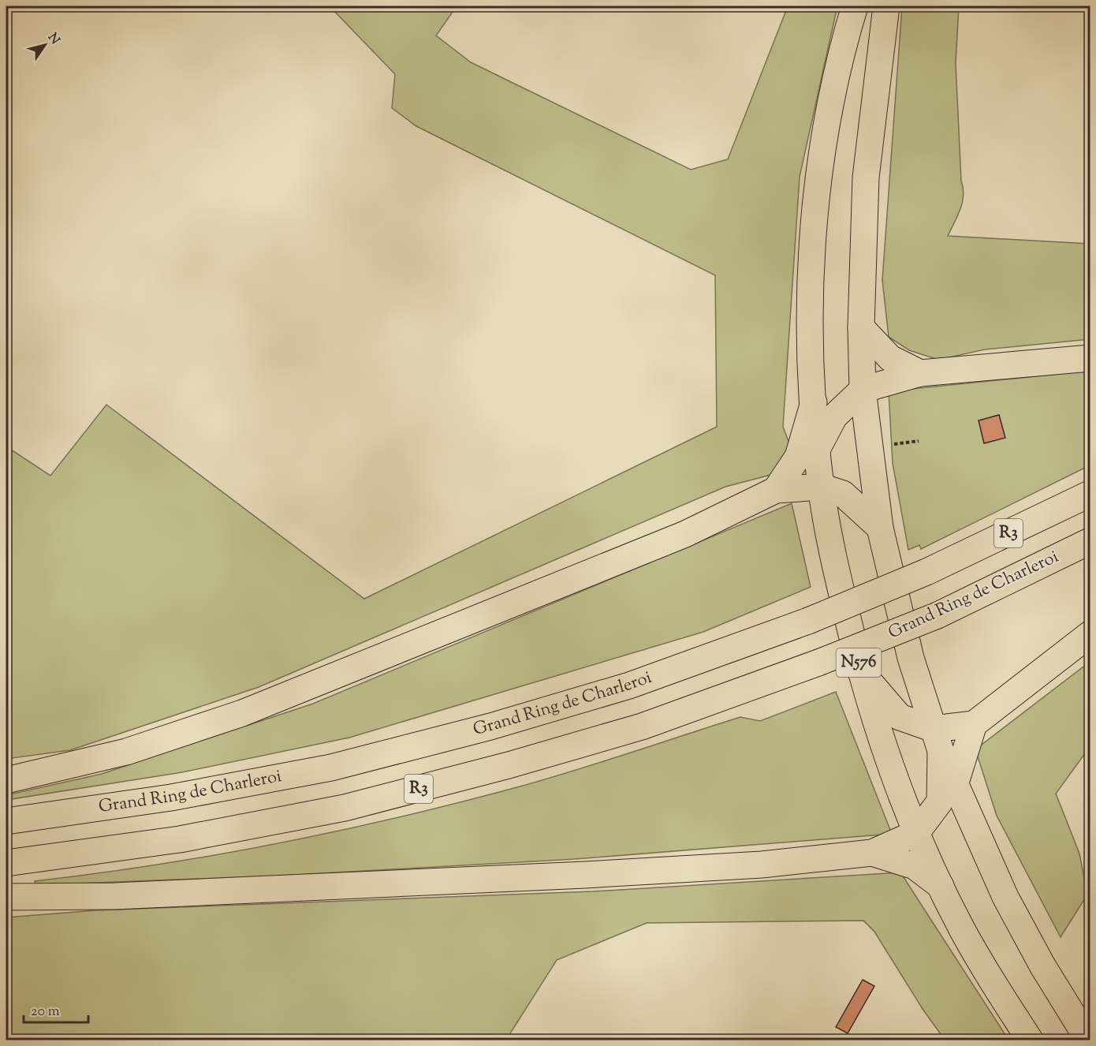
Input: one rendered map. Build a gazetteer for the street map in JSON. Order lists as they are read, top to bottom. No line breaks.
{"streets":{"main road":["R3","Grand Ring de Charleroi","N576"]},"scale_bar":"20 m","north":"top right"}
